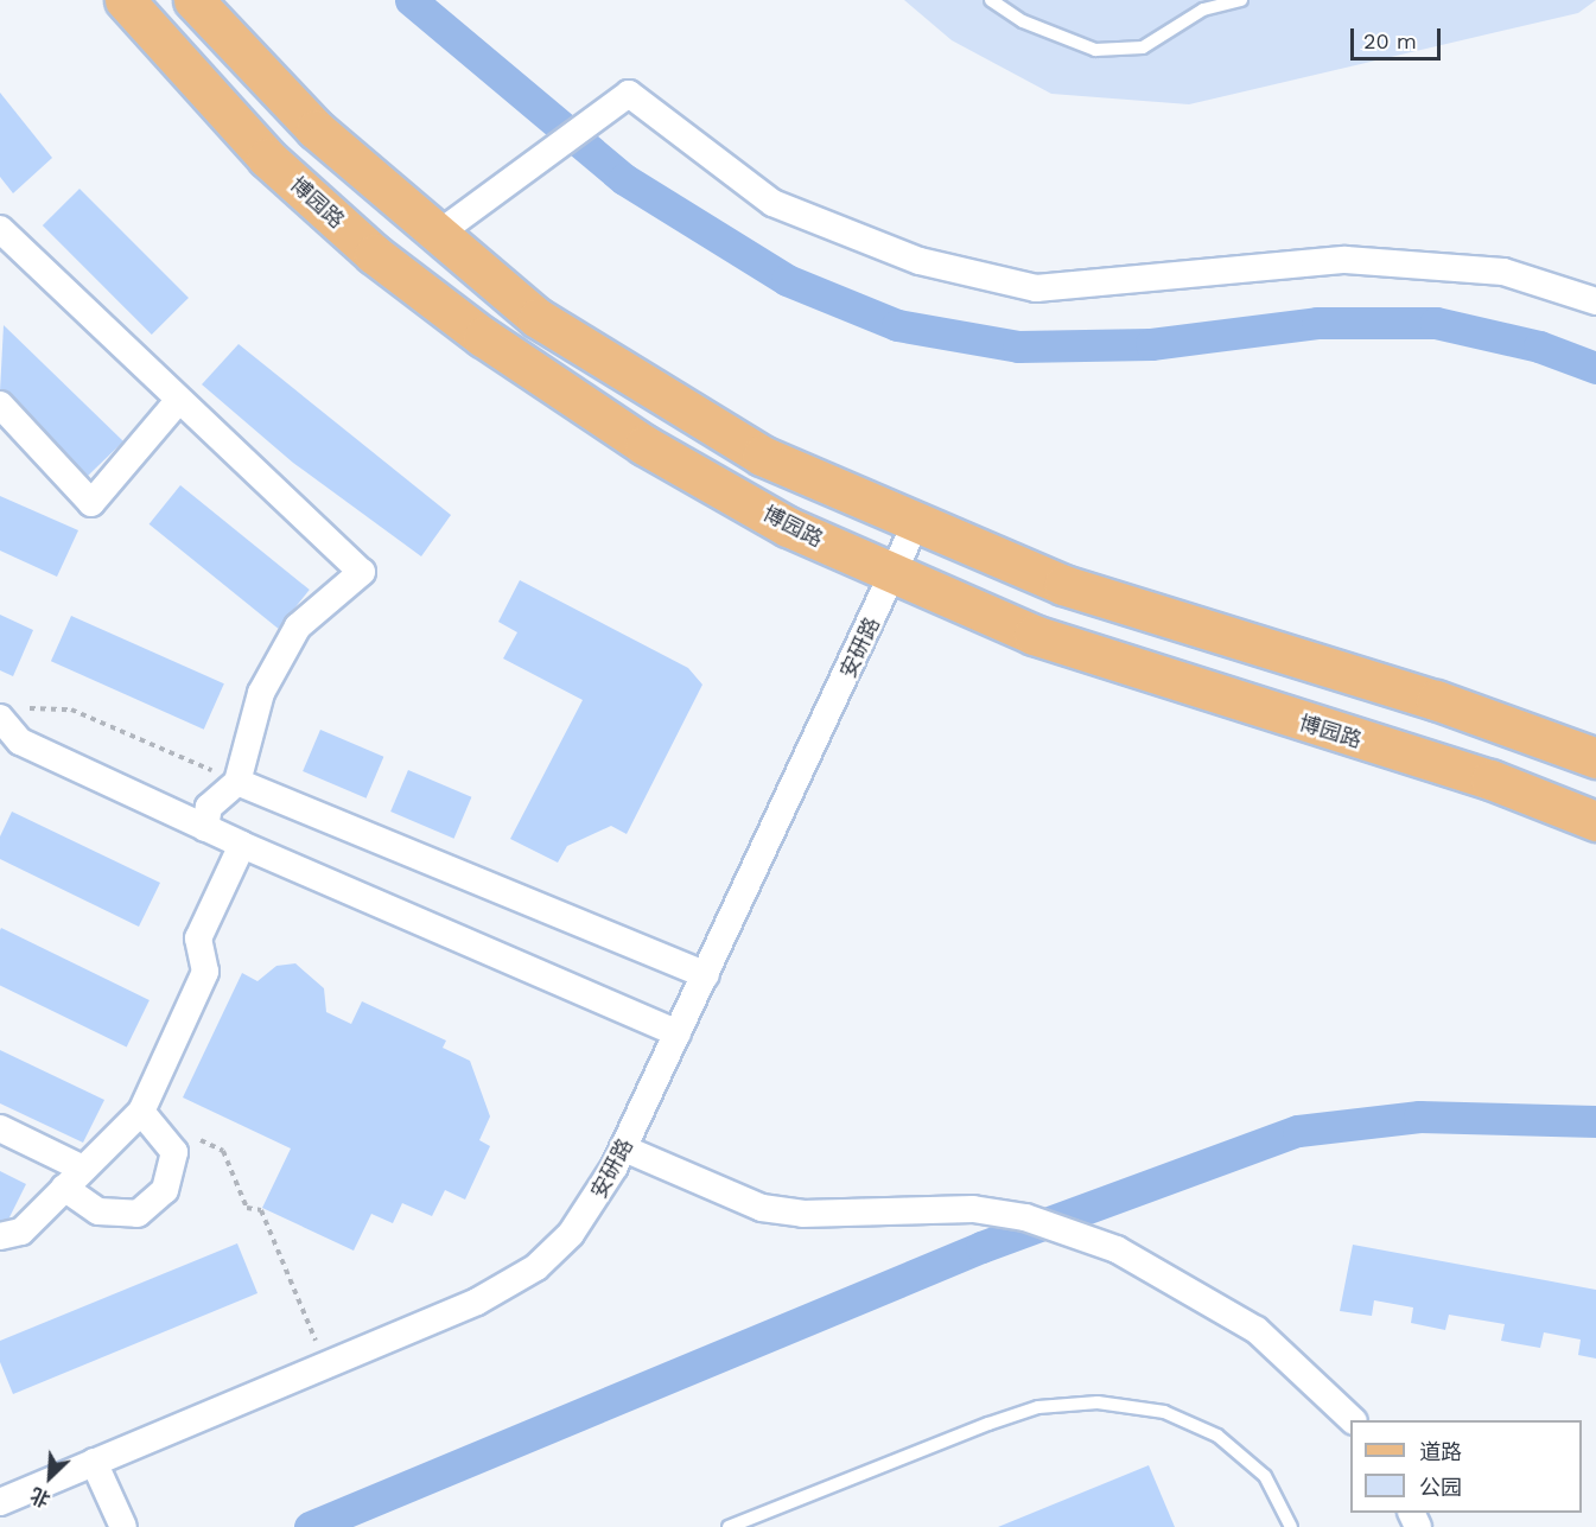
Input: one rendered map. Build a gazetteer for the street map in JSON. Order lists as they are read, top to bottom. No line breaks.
{"streets":{"main road":["博园路"],"street":["安研路"]},"crossings":[["博园路","安研路"]],"legend":["道路","公园"],"scale_bar":"20 m","north":"bottom left"}
